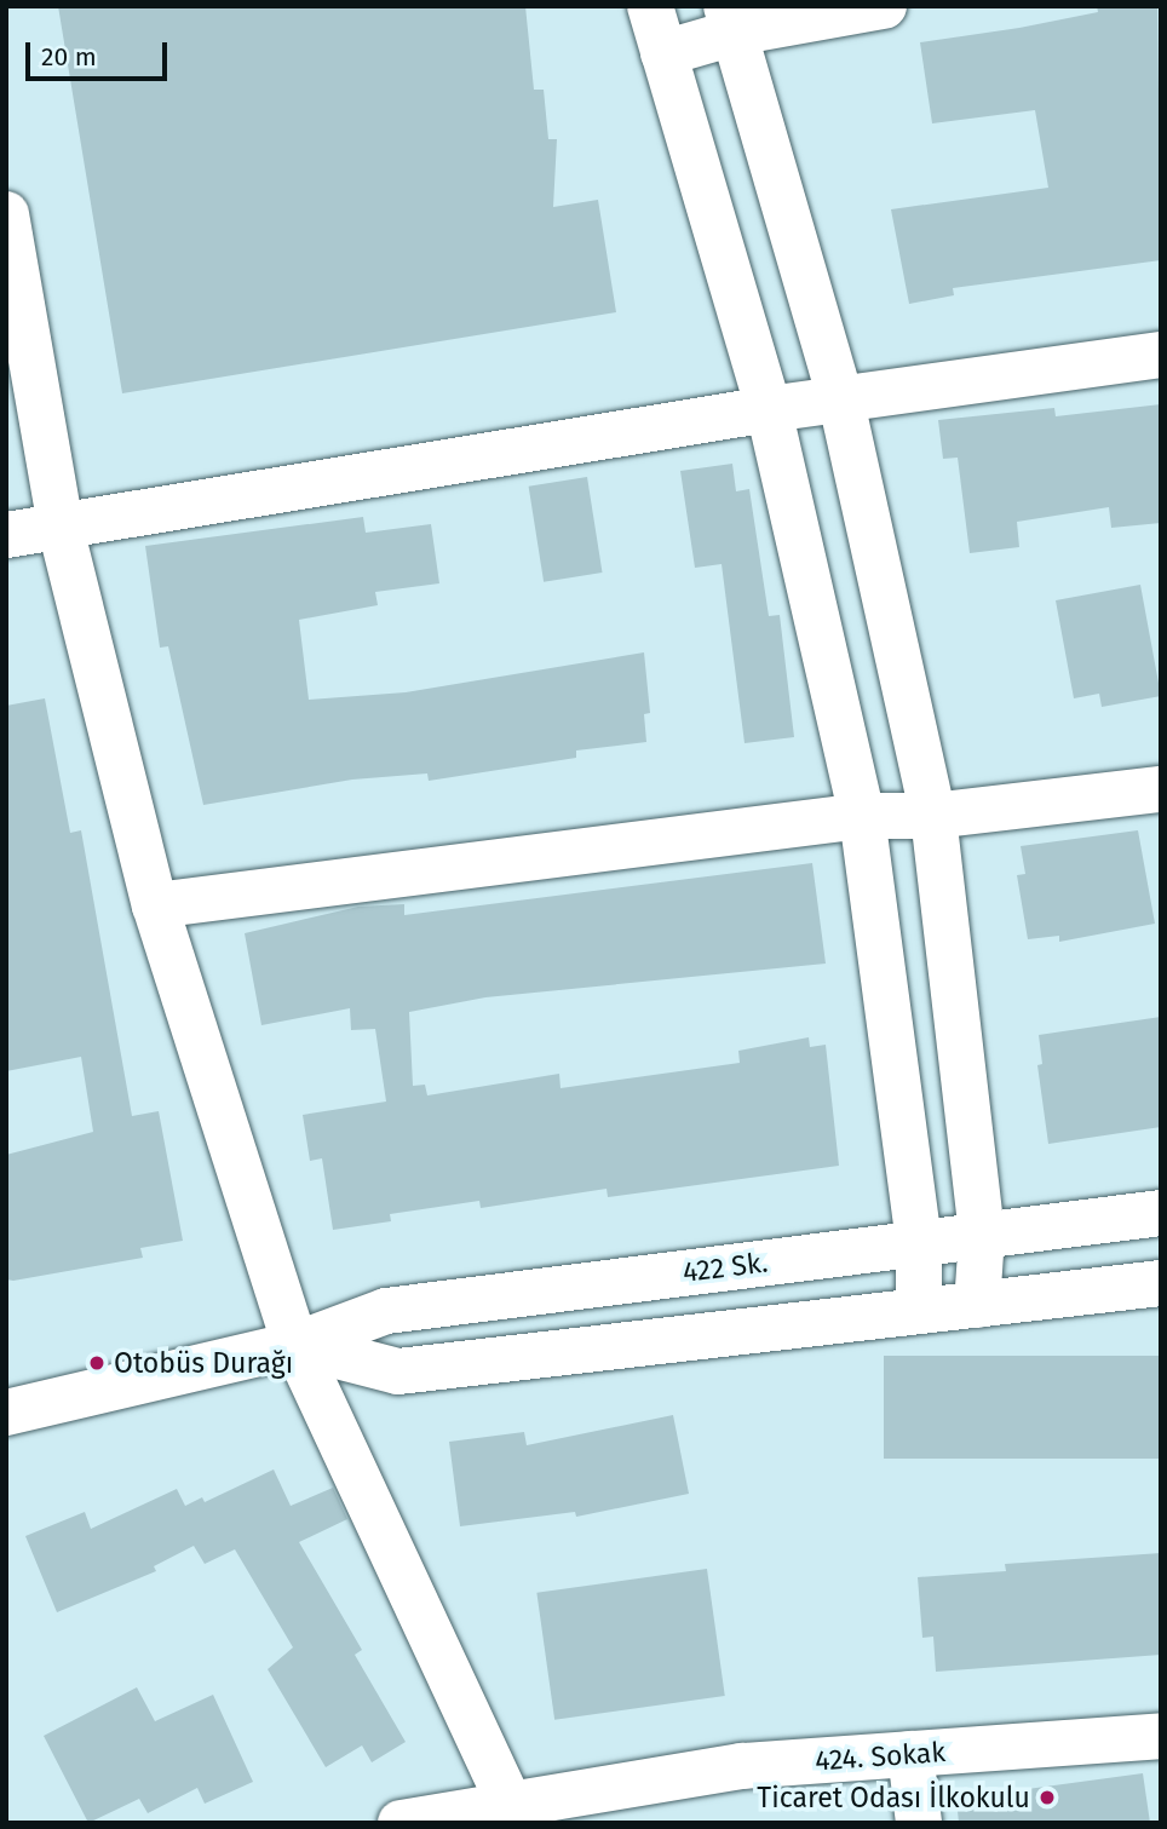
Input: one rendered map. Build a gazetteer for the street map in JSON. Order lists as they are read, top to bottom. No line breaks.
{"streets":{"street":["422 Sk.","424. Sokak"]},"places":["Otobüs Durağı","Ticaret Odası İlkokulu"],"scale_bar":"20 m"}
